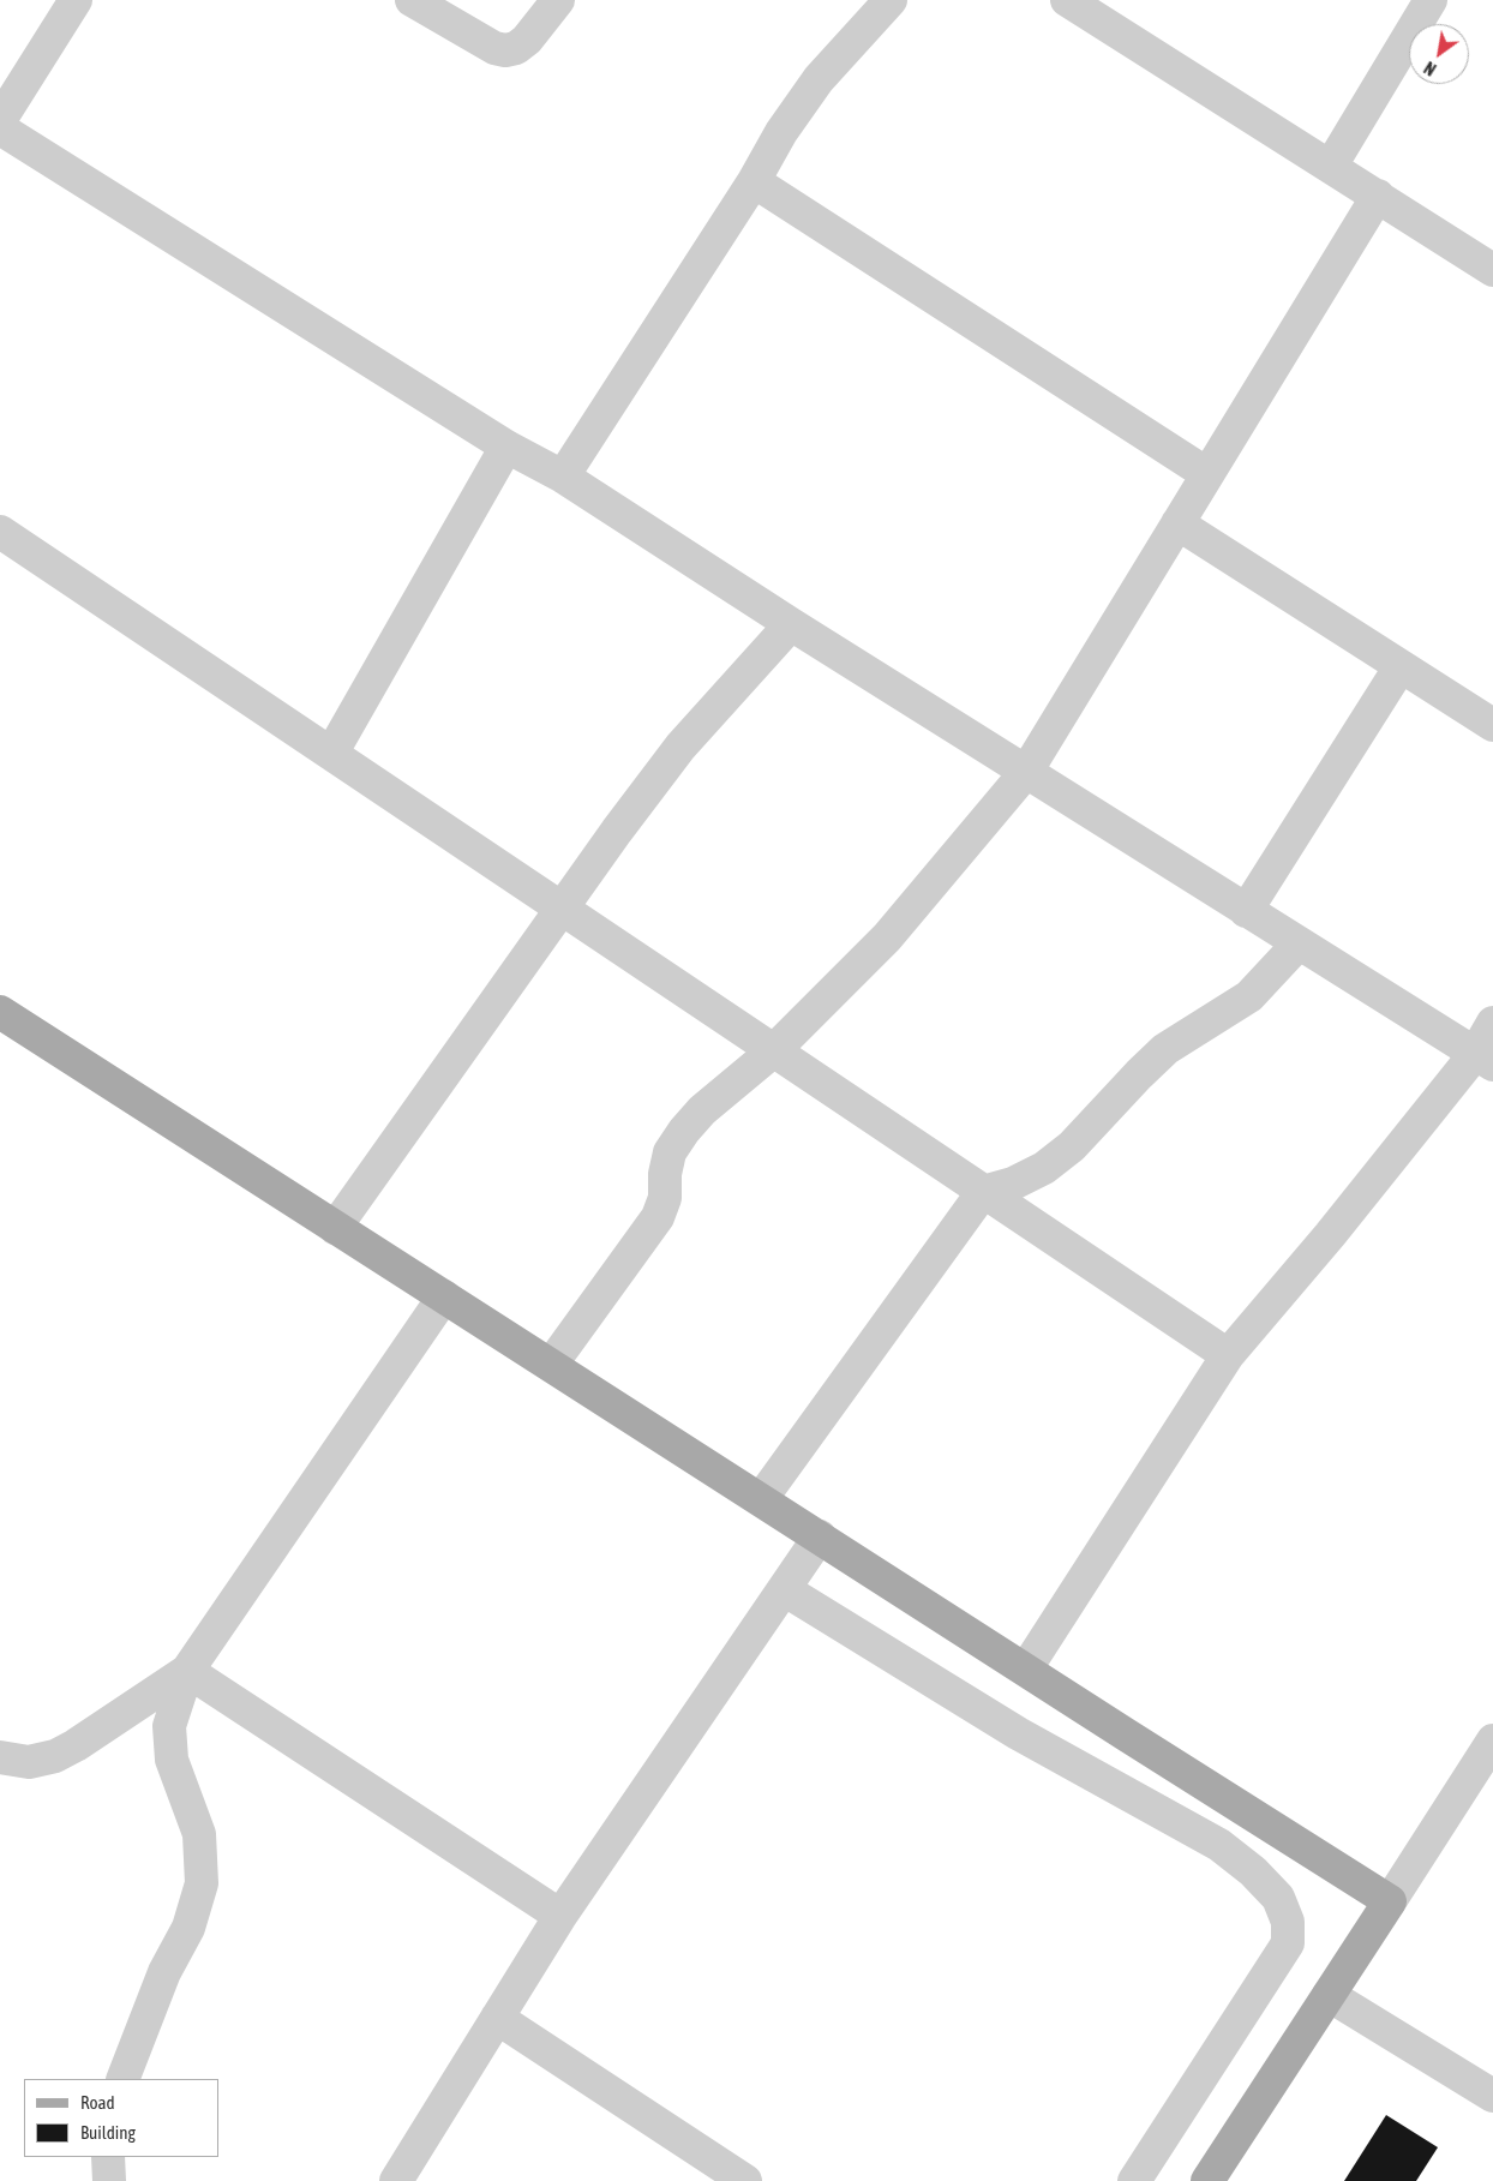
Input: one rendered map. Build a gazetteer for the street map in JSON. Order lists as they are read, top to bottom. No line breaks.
{"legend":["Road","Building"],"north":"bottom left"}
